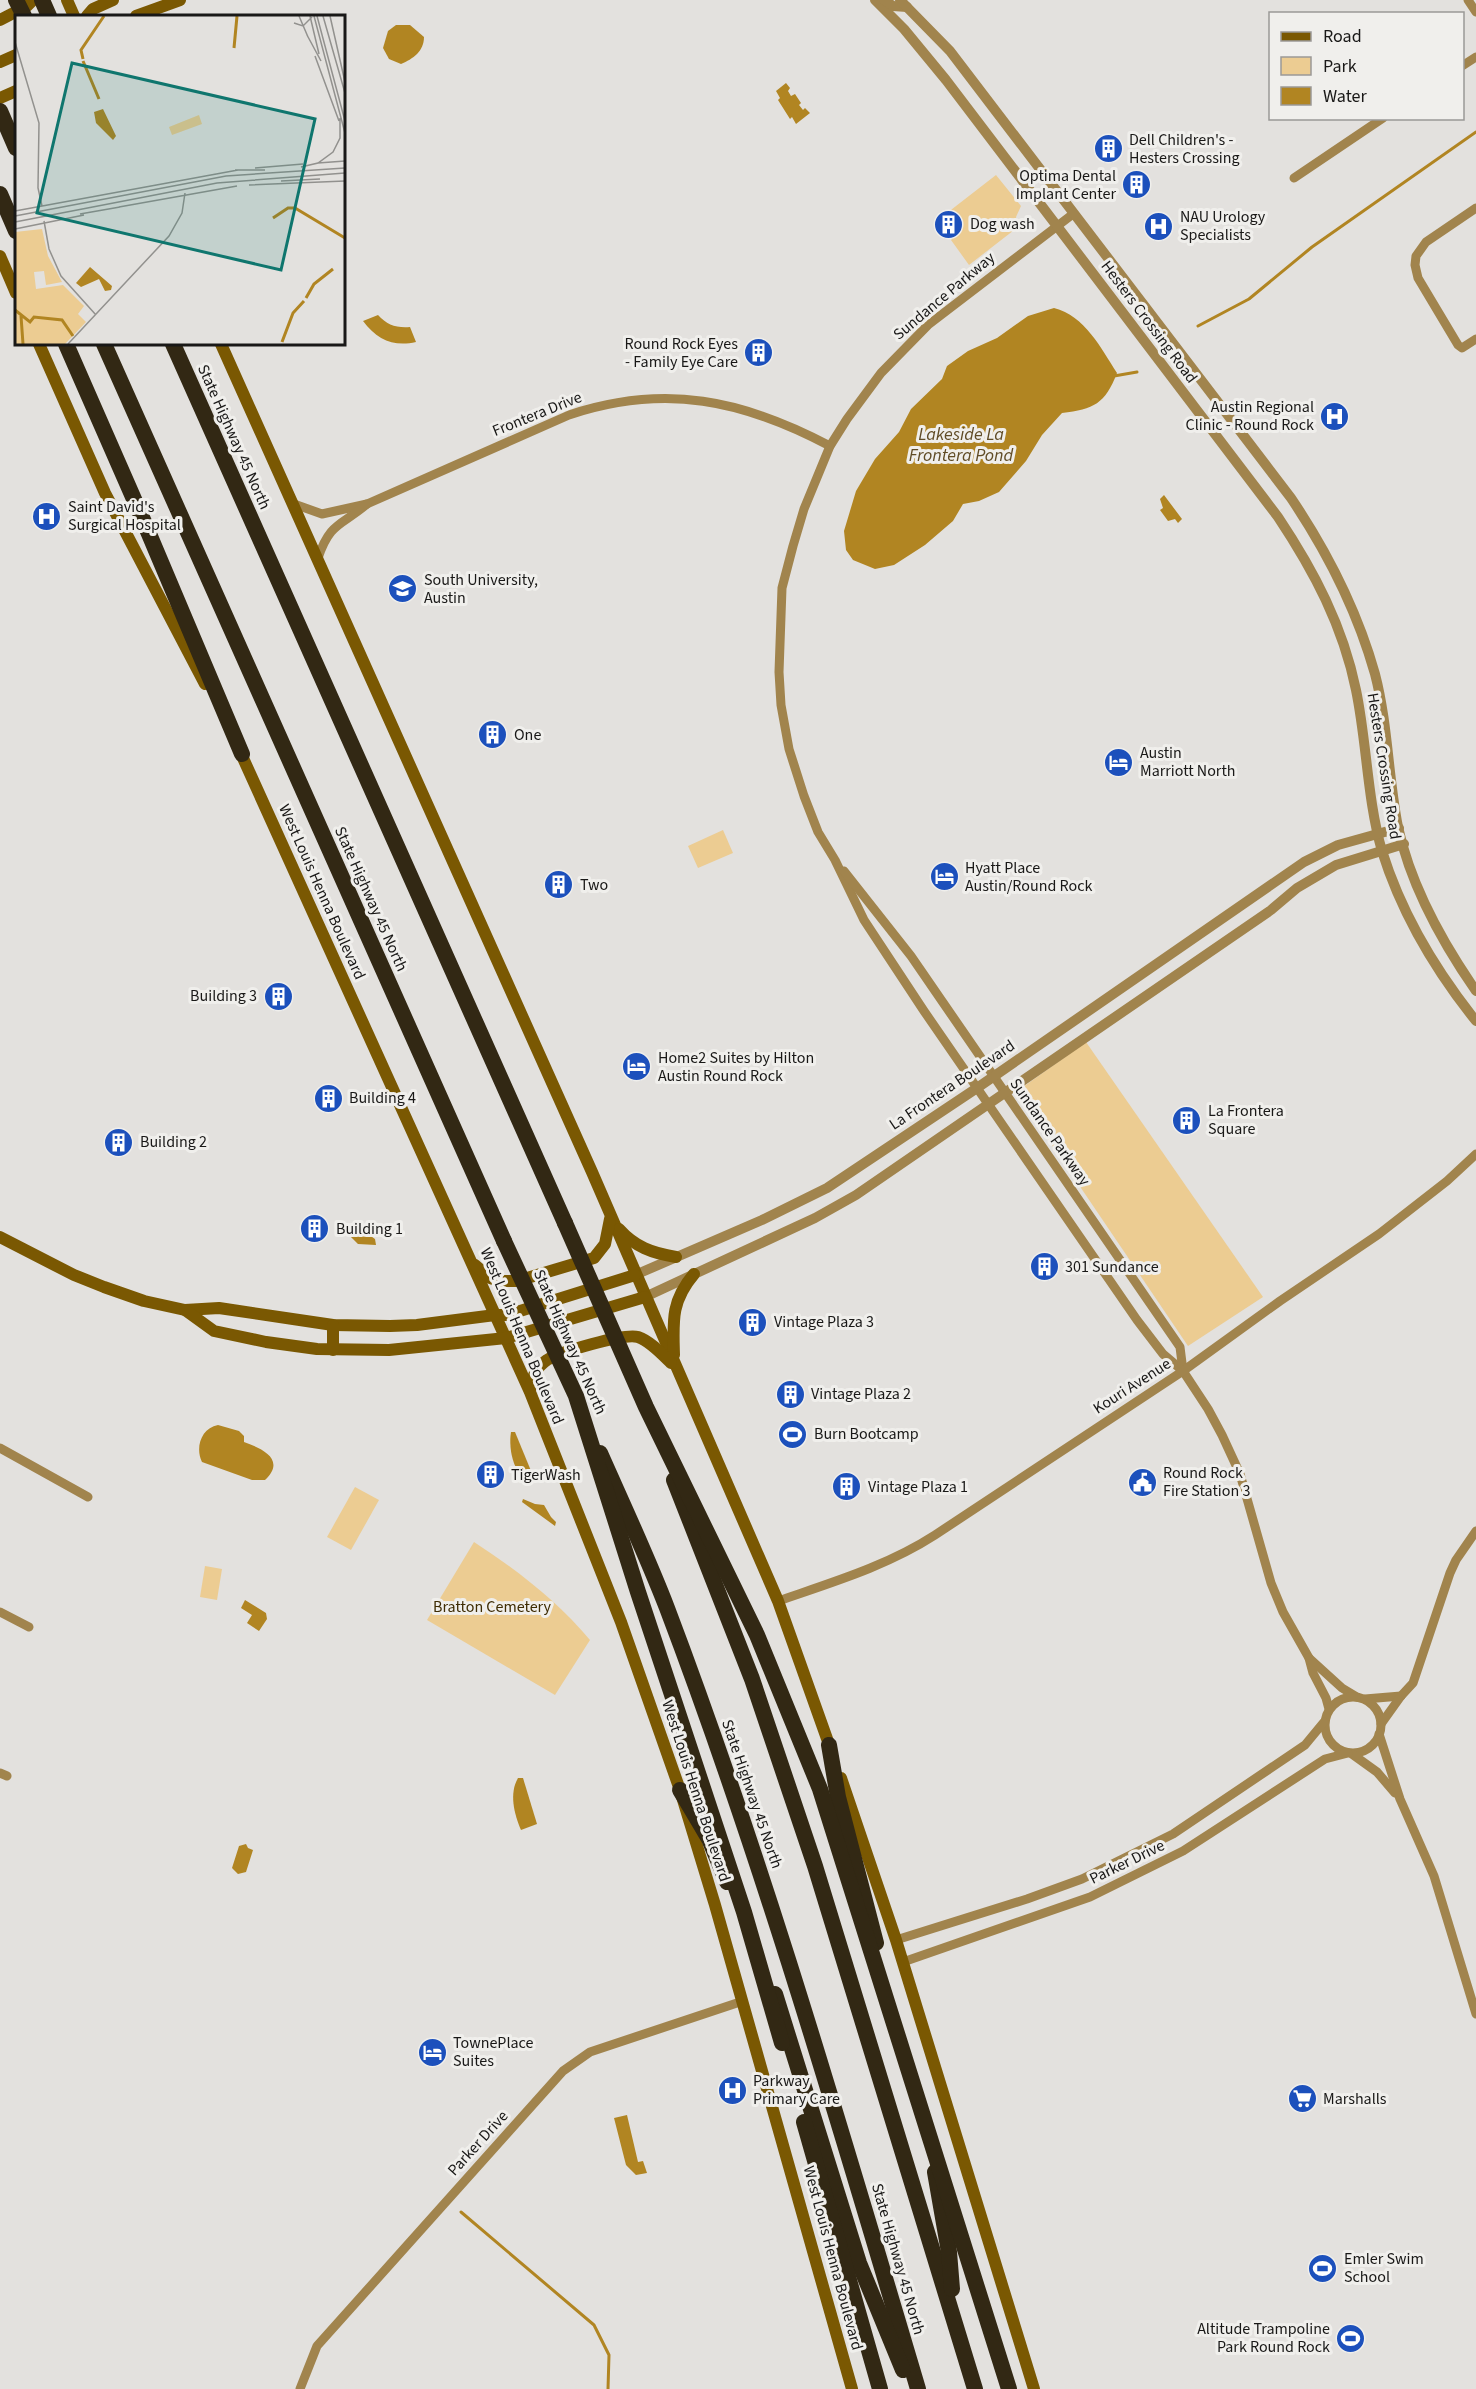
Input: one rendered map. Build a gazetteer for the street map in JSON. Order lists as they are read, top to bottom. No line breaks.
{"streets":{"highway":["State Highway 45 North"],"main road":["West Louis Henna Boulevard","La Frontera Boulevard"],"street":["Sundance Parkway","Hesters Crossing Road","Frontera Drive","Kouri Avenue","Parker Drive"]},"crossings":[["Sundance Parkway","Hesters Crossing Road"],["Sundance Parkway","Frontera Drive"],["Sundance Parkway","La Frontera Boulevard"],["Sundance Parkway","Kouri Avenue"],["Sundance Parkway","Parker Drive"],["Hesters Crossing Road","La Frontera Boulevard"],["West Louis Henna Boulevard","La Frontera Boulevard"],["West Louis Henna Boulevard","Parker Drive"]],"water":["Lakeside La Frontera Pond"],"parks":["Bratton Cemetery"],"places":{"building":["Dell Children's - Hesters Crossing","Optima Dental Implant Center","Dog wash","Round Rock Eyes - Family Eye Care","One","Two","Building 3","Building 4","La Frontera Square","Building 2","Building 1","301 Sundance","Vintage Plaza 3","Vintage Plaza 2","TigerWash","Vintage Plaza 1"],"hospital":["NAU Urology Specialists","Austin Regional Clinic - Round Rock","Saint David's Surgical Hospital","Parkway Primary Care"],"school or university":["South University, Austin"],"hotel":["Austin Marriott North","Hyatt Place Austin/Round Rock","Home2 Suites by Hilton Austin Round Rock","TownePlace Suites"],"sports":["Burn Bootcamp","Emler Swim School","Altitude Trampoline Park Round Rock"],"public building":["Round Rock Fire Station 3"],"supermarket":["Marshalls"]},"legend":["Road","Park","Water"]}
